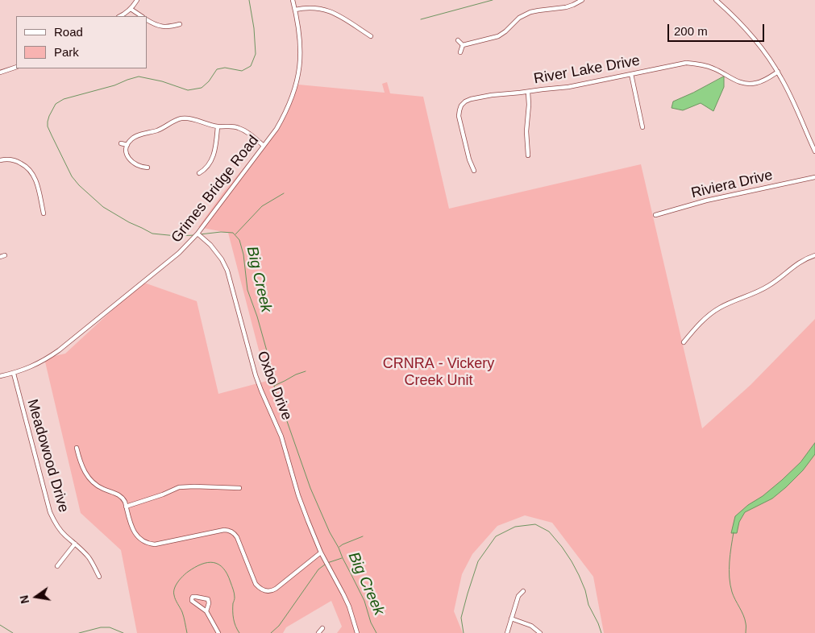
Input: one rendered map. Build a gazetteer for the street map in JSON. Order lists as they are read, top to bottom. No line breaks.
{"streets":{"street":["River Lake Drive","Riviera Drive","Grimes Bridge Road","Oxbo Drive","Meadowood Drive"]},"crossings":[["Grimes Bridge Road","Oxbo Drive"],["Grimes Bridge Road","Meadowood Drive"]],"water":["Big Creek"],"parks":["CRNRA - Vickery Creek Unit"],"legend":["Road","Park"],"scale_bar":"200 m","north":"left"}
